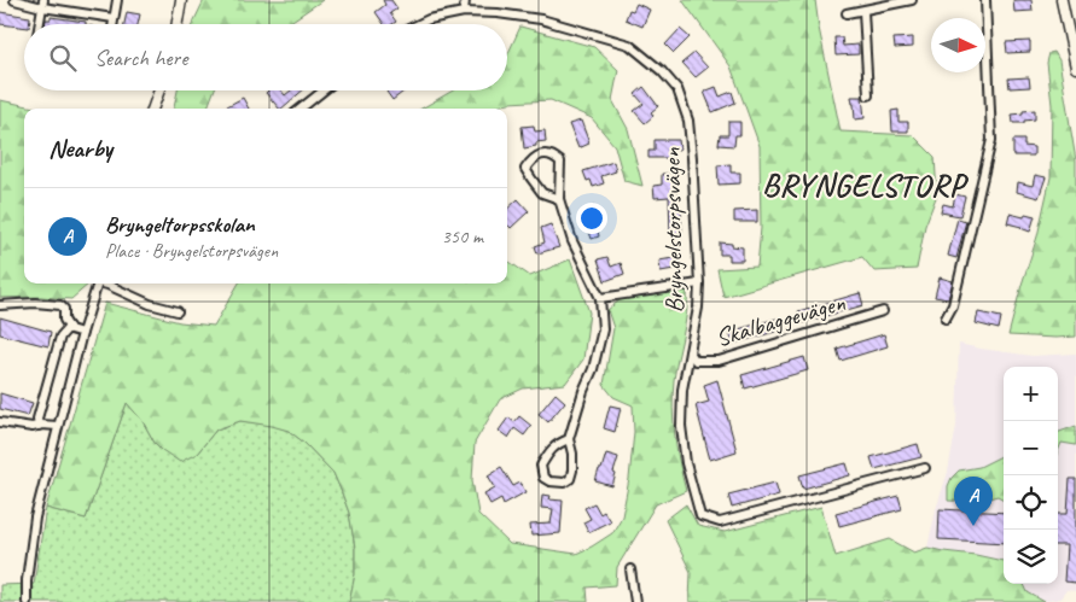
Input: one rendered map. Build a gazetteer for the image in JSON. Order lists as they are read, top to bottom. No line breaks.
{"streets":{"street":["Bryngelstorpsvägen","Skalbaggevägen"]},"crossings":[["Bryngelstorpsvägen","Skalbaggevägen"]],"districts":["BRYNGELSTORP"],"north":"right","page":{"search":"Search here","heading":"Nearby","list":[{"mark":"A","name":"Bryngeltorpsskolan","note":"Place · Bryngelstorpsvägen","value":"350 m"}],"map_buttons":["+","−"],"pins":"A"}}
